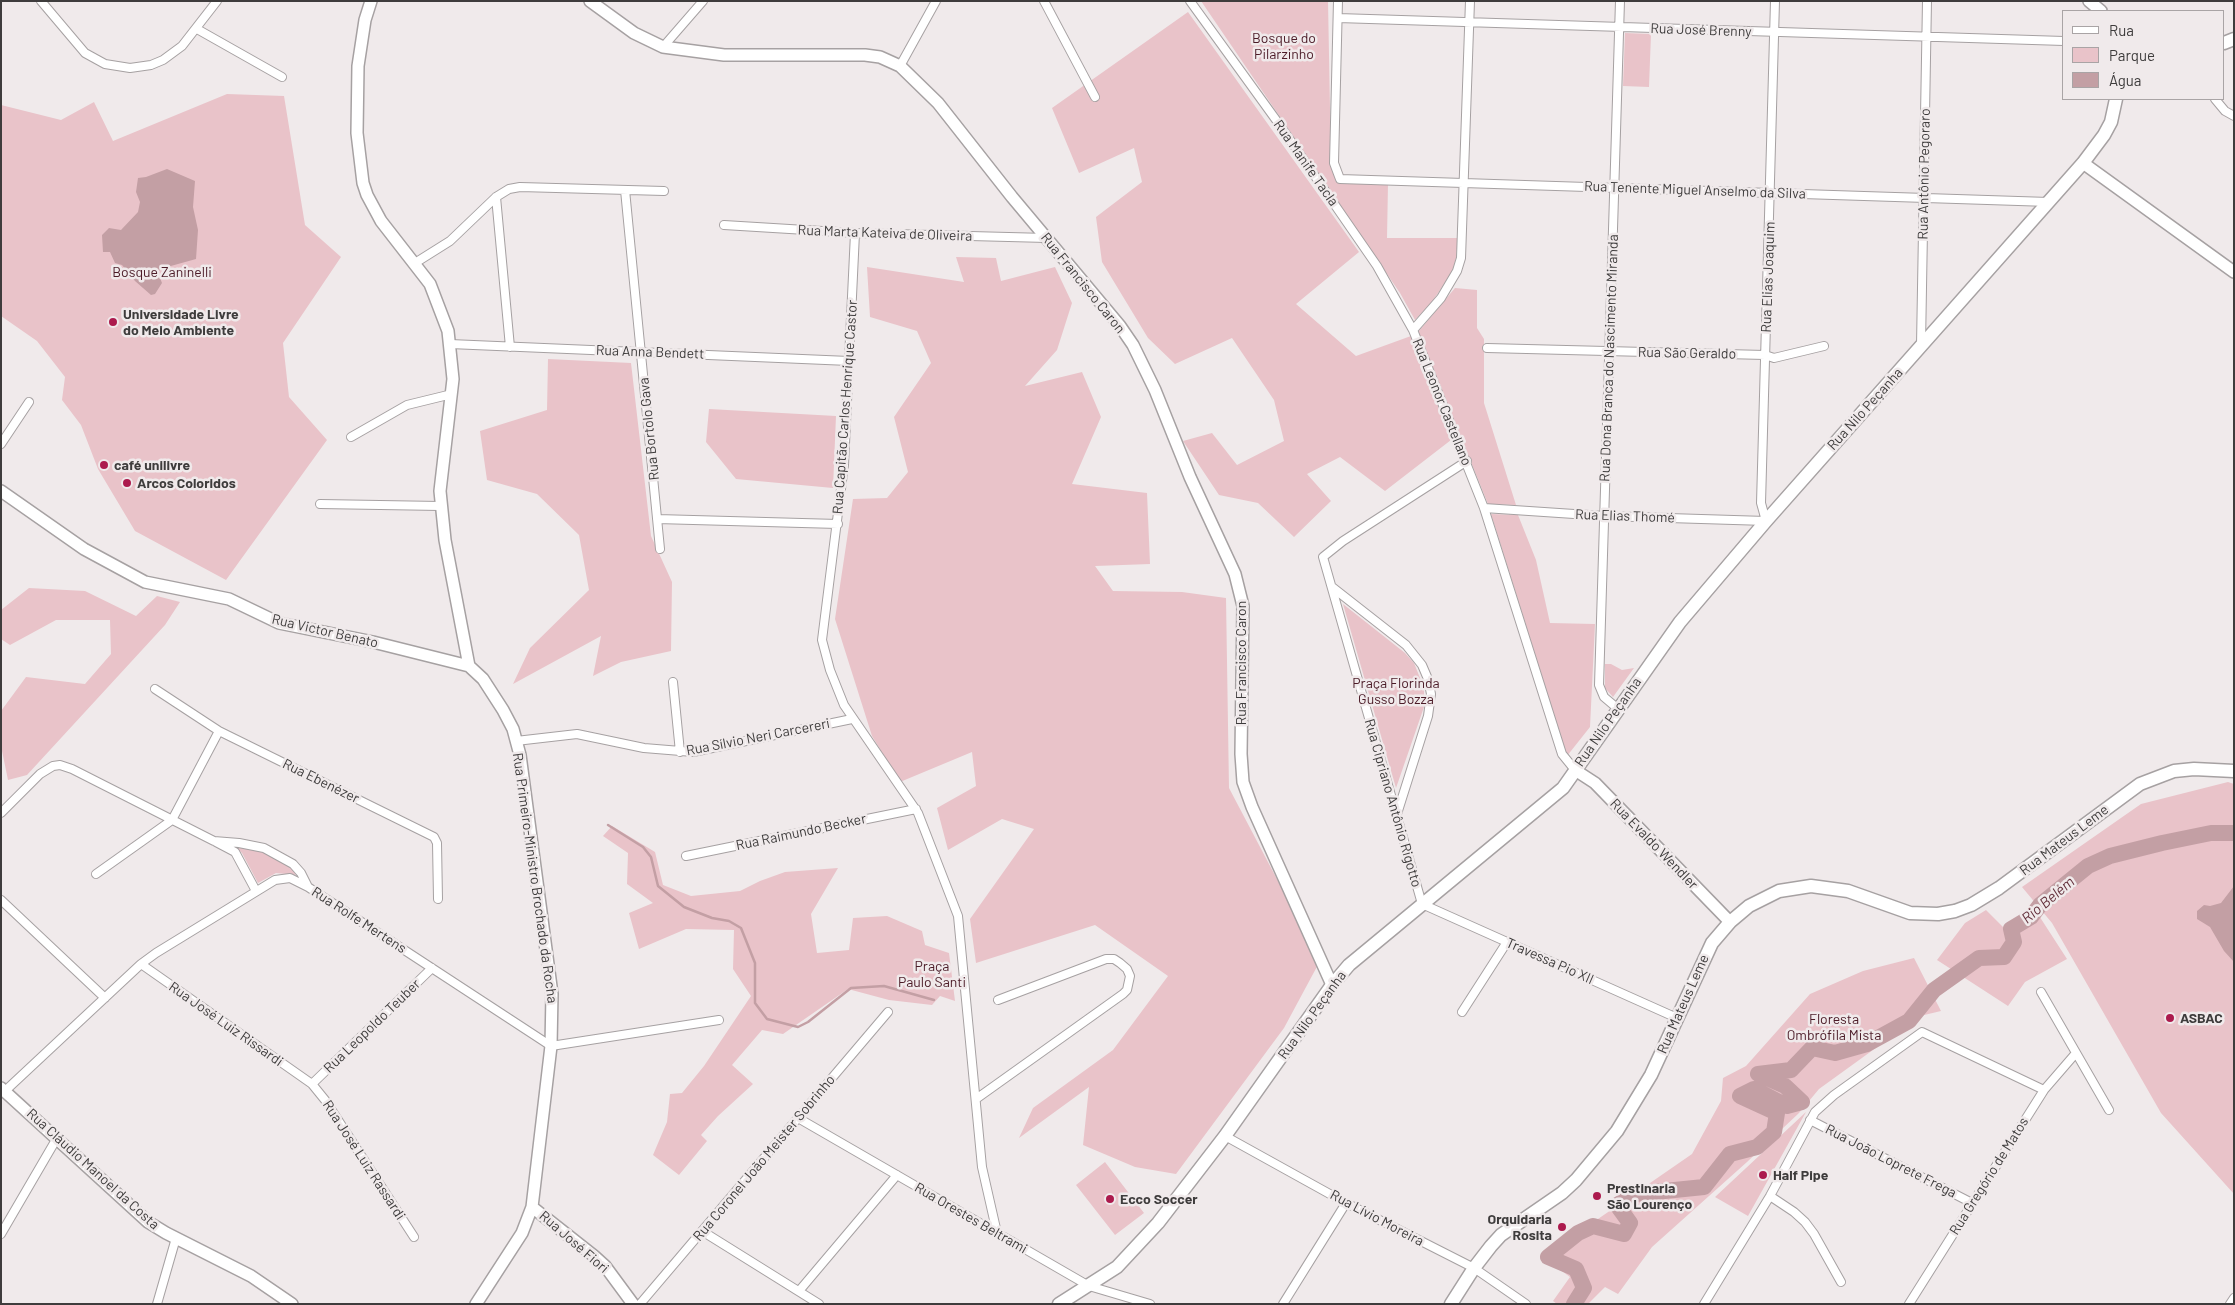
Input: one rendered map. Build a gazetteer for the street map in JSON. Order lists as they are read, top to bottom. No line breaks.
{"streets":{"main road":["Rua Nilo Peçanha","Rua Mateus Leme"],"street":["Rua José Brenny","Rua Manife Tacla","Rua Antônio Pegoraro","Rua Tenente Miguel Anselmo da Silva","Rua Marta Kateiva de Oliveira","Rua Elias Joaquim","Rua Francisco Caron","Rua Anna Bendett","Rua São Geraldo","Rua Dona Branca do Nascimento Miranda","Rua Leonor Castellano","Rua Capitão Carlos Henrique Castor","Rua Bortolo Gava","Rua Elias Thomé","Rua Victor Benato","Rua Sílvio Neri Carcereri","Rua Ebenézer","Rua Cipriano Antônio Rigotto","Rua Raimundo Becker","Rua Evaldo Wendler","Rua Primeiro-Ministro Brochado da Rocha","Rua Rolfe Mertens","Travessa Pio XII","Rua José Luiz Rissardi","Rua Leopoldo Teuber","Rua Coronel João Meister Sobrinho","Rua José Luiz Rassardi","Rua João Loprete Frega","Rua Cláudio Manoel da Costa","Rua Gregório de Matos","Rua Orestes Beltrami","Rua Lívio Moreira","Rua José Fiori"]},"crossings":[["Rua José Brenny","Rua Antônio Pegoraro"],["Rua José Brenny","Rua Tenente Miguel Anselmo da Silva"],["Rua José Brenny","Rua Elias Joaquim"],["Rua José Brenny","Rua Dona Branca do Nascimento Miranda"],["Rua José Brenny","Rua Leonor Castellano"],["Rua Manife Tacla","Rua Leonor Castellano"],["Rua Antônio Pegoraro","Rua Tenente Miguel Anselmo da Silva"],["Rua Antônio Pegoraro","Rua Nilo Peçanha"],["Rua Tenente Miguel Anselmo da Silva","Rua Elias Joaquim"],["Rua Tenente Miguel Anselmo da Silva","Rua Dona Branca do Nascimento Miranda"],["Rua Tenente Miguel Anselmo da Silva","Rua Leonor Castellano"],["Rua Tenente Miguel Anselmo da Silva","Rua Nilo Peçanha"],["Rua Marta Kateiva de Oliveira","Rua Francisco Caron"],["Rua Marta Kateiva de Oliveira","Rua Capitão Carlos Henrique Castor"],["Rua Elias Joaquim","Rua São Geraldo"],["Rua Elias Joaquim","Rua Nilo Peçanha"],["Rua Elias Joaquim","Rua Elias Thomé"],["Rua Francisco Caron","Rua Nilo Peçanha"],["Rua Anna Bendett","Rua Capitão Carlos Henrique Castor"],["Rua Anna Bendett","Rua Bortolo Gava"],["Rua São Geraldo","Rua Dona Branca do Nascimento Miranda"],["Rua Dona Branca do Nascimento Miranda","Rua Nilo Peçanha"],["Rua Dona Branca do Nascimento Miranda","Rua Elias Thomé"],["Rua Leonor Castellano","Rua Nilo Peçanha"],["Rua Leonor Castellano","Rua Elias Thomé"],["Rua Leonor Castellano","Rua Cipriano Antônio Rigotto"],["Rua Leonor Castellano","Rua Evaldo Wendler"],["Rua Capitão Carlos Henrique Castor","Rua Sílvio Neri Carcereri"],["Rua Capitão Carlos Henrique Castor","Rua Raimundo Becker"],["Rua Capitão Carlos Henrique Castor","Rua Orestes Beltrami"],["Rua Nilo Peçanha","Rua Elias Thomé"],["Rua Nilo Peçanha","Rua Cipriano Antônio Rigotto"],["Rua Nilo Peçanha","Rua Evaldo Wendler"],["Rua Nilo Peçanha","Travessa Pio XII"],["Rua Nilo Peçanha","Rua Orestes Beltrami"],["Rua Nilo Peçanha","Rua Lívio Moreira"],["Rua Victor Benato","Rua Primeiro-Ministro Brochado da Rocha"],["Rua Sílvio Neri Carcereri","Rua Primeiro-Ministro Brochado da Rocha"],["Rua Cipriano Antônio Rigotto","Travessa Pio XII"],["Rua Mateus Leme","Rua Evaldo Wendler"],["Rua Mateus Leme","Travessa Pio XII"],["Rua Mateus Leme","Rua Lívio Moreira"],["Rua Primeiro-Ministro Brochado da Rocha","Rua Rolfe Mertens"],["Rua Primeiro-Ministro Brochado da Rocha","Rua José Fiori"],["Rua Rolfe Mertens","Rua Leopoldo Teuber"],["Rua José Luiz Rissardi","Rua Leopoldo Teuber"],["Rua José Luiz Rissardi","Rua José Luiz Rassardi"],["Rua Leopoldo Teuber","Rua José Luiz Rassardi"],["Rua Coronel João Meister Sobrinho","Rua Orestes Beltrami"],["Rua João Loprete Frega","Rua Gregório de Matos"]],"water":["Rio Belém"],"parks":["Bosque do Pilarzinho","Bosque Zaninelli","Praça Florinda Gusso Bozza","Praça Paulo Santi","Floresta Ombrófila Mista"],"places":["Universidade Livre do Meio Ambiente","café unilivre","Arcos Coloridos","ASBAC","Half Pipe","Prestinaria São Lourenço","Ecco Soccer","Orquidaria Rosita"],"legend":["Rua","Parque","Água"]}
